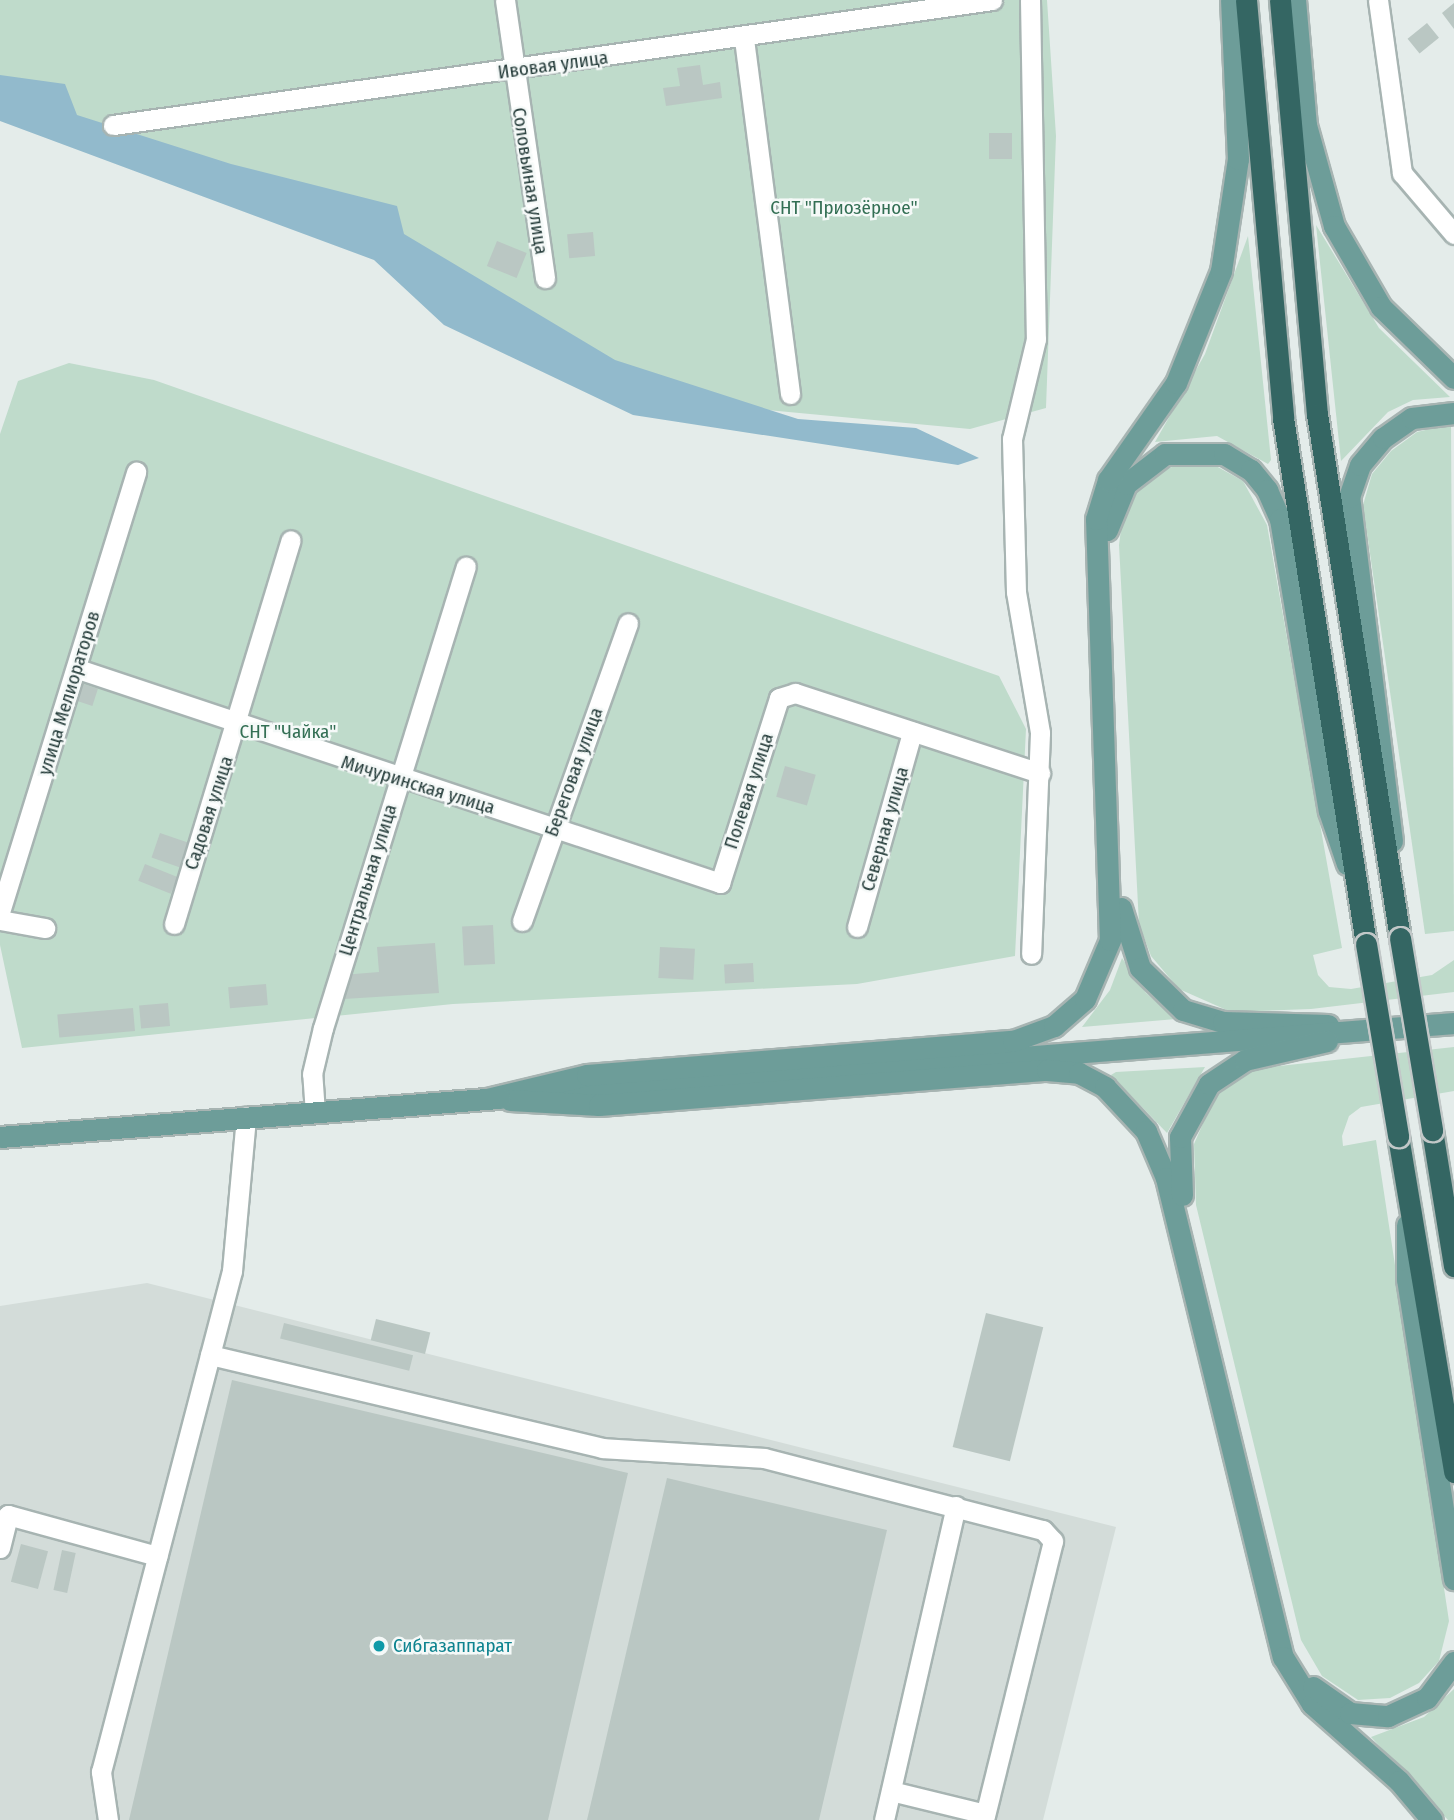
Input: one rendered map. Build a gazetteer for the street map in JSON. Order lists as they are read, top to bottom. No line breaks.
{"streets":{"street":["Ивовая улица","Соловьиная улица","улица Мелиораторов","Береговая улица","Мичуринская улица","Полевая улица","Садовая улица","Северная улица","Центральная улица"]},"crossings":[["Ивовая улица","Соловьиная улица"],["улица Мелиораторов","Мичуринская улица"],["Береговая улица","Мичуринская улица"],["Мичуринская улица","Полевая улица"],["Мичуринская улица","Садовая улица"],["Мичуринская улица","Центральная улица"],["Полевая улица","Северная улица"]],"parks":["СНТ \"Приозёрное\"","СНТ \"Чайка\""],"places":["Сибгазаппарат"]}
